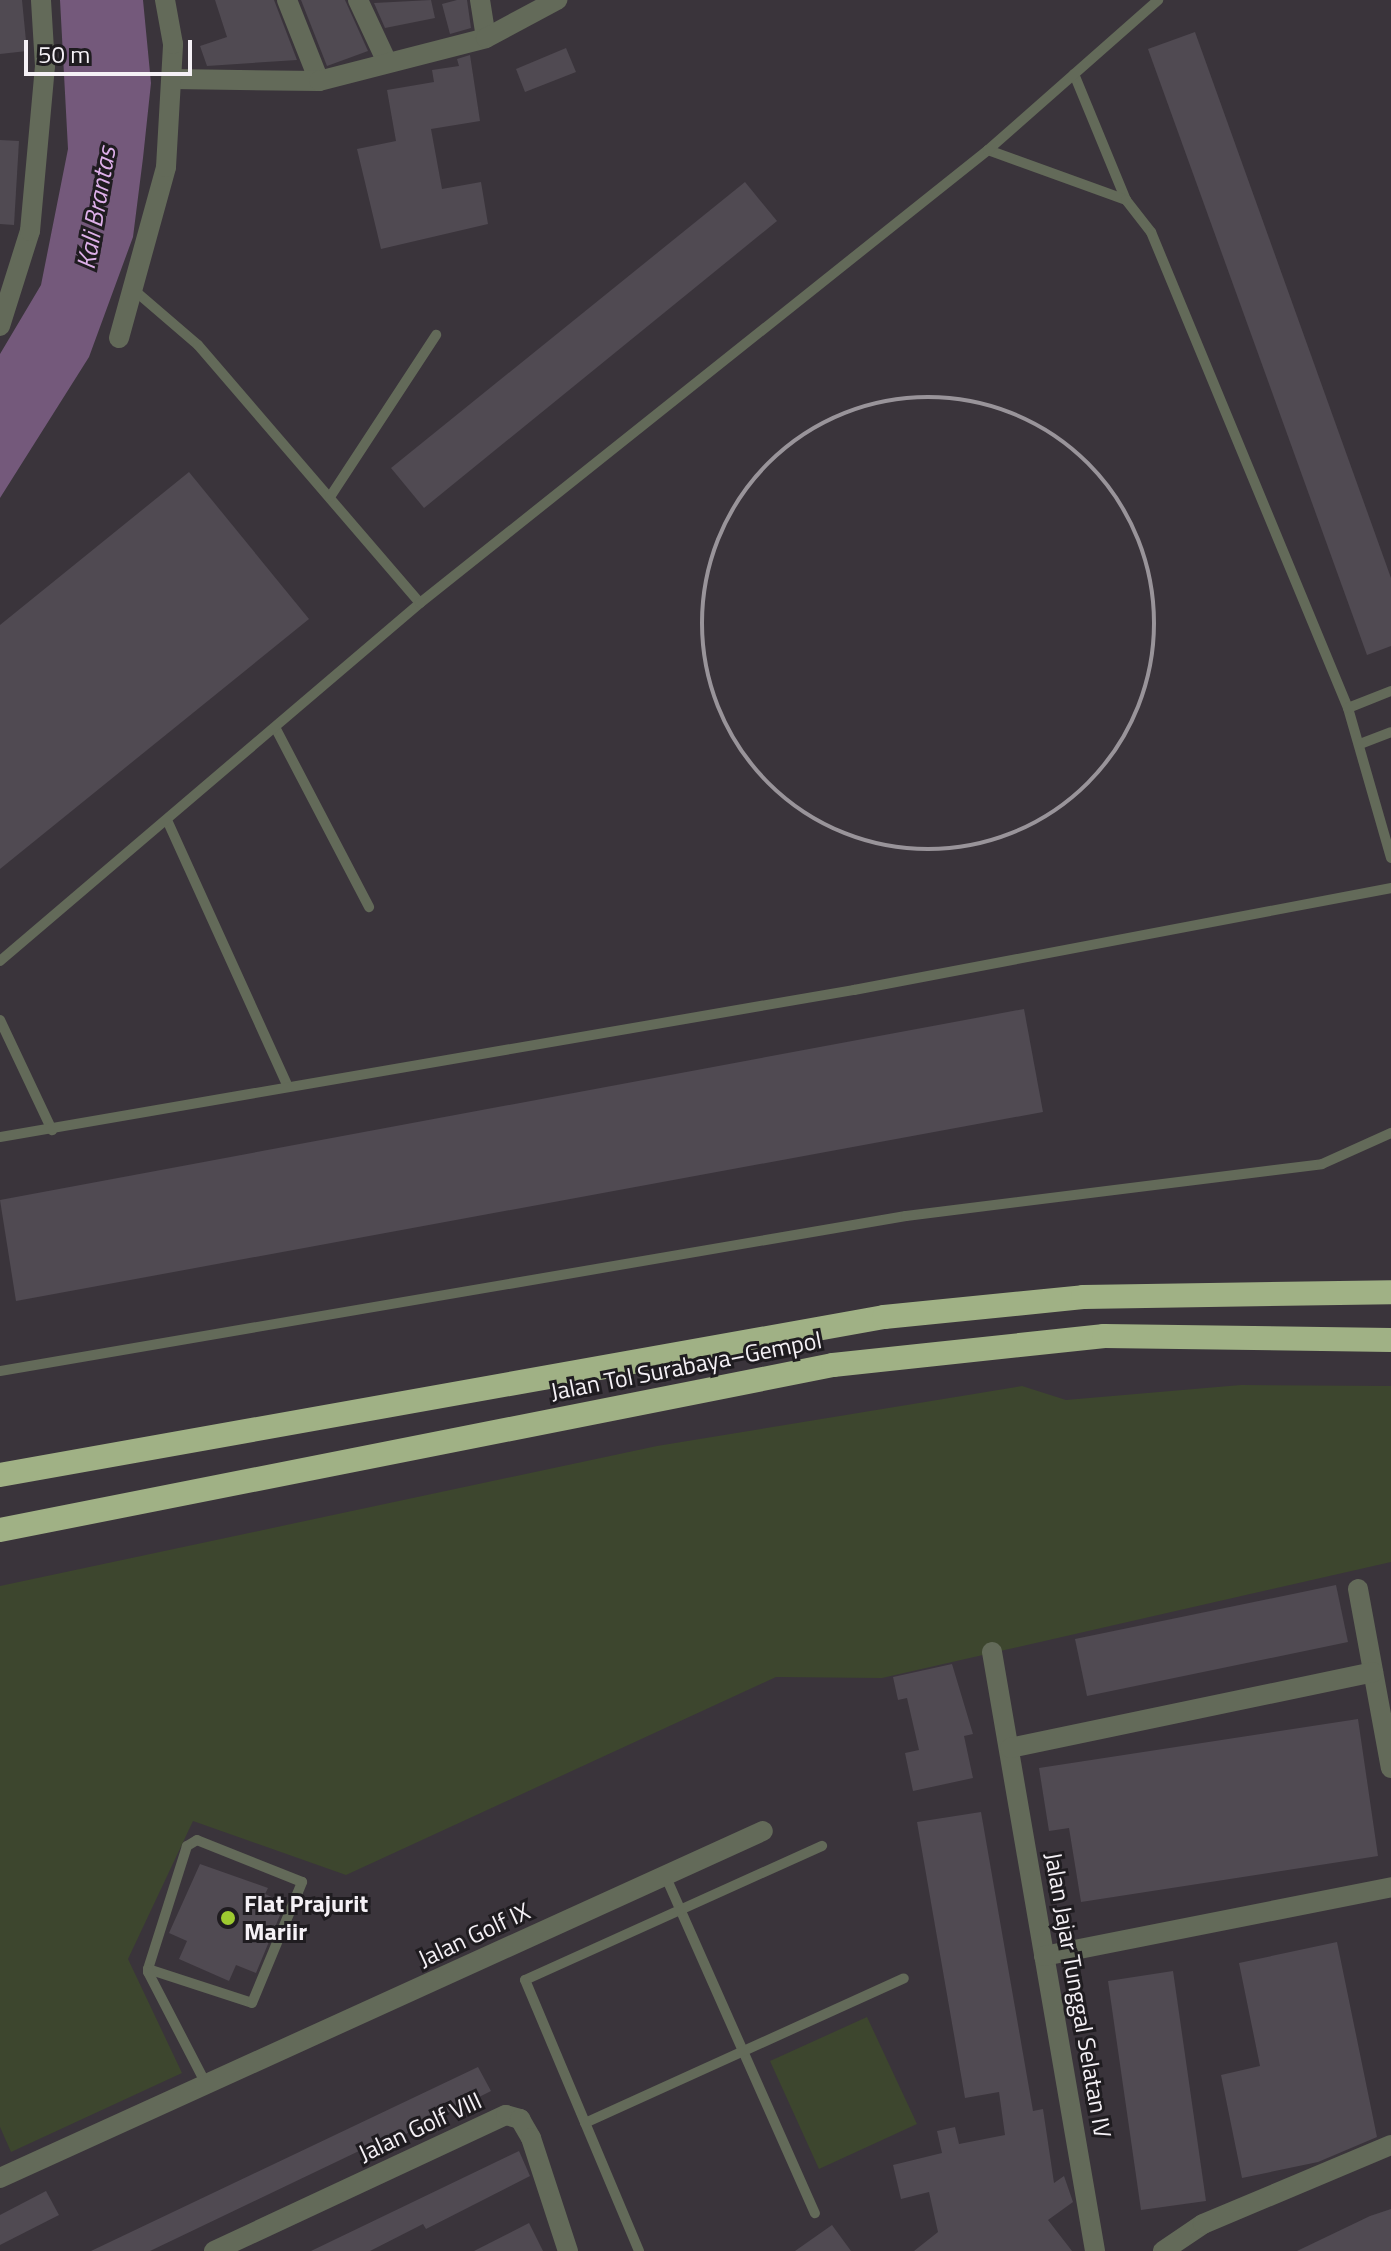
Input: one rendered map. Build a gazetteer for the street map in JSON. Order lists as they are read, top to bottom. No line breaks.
{"streets":{"highway":["Jalan Tol Surabaya–Gempol"],"street":["Jalan Golf IX","Jalan Jajar Tunggal Selatan IV","Jalan Golf VIII"]},"water":["Kali Brantas"],"places":["Flat Prajurit Mariir"],"scale_bar":"50 m"}
